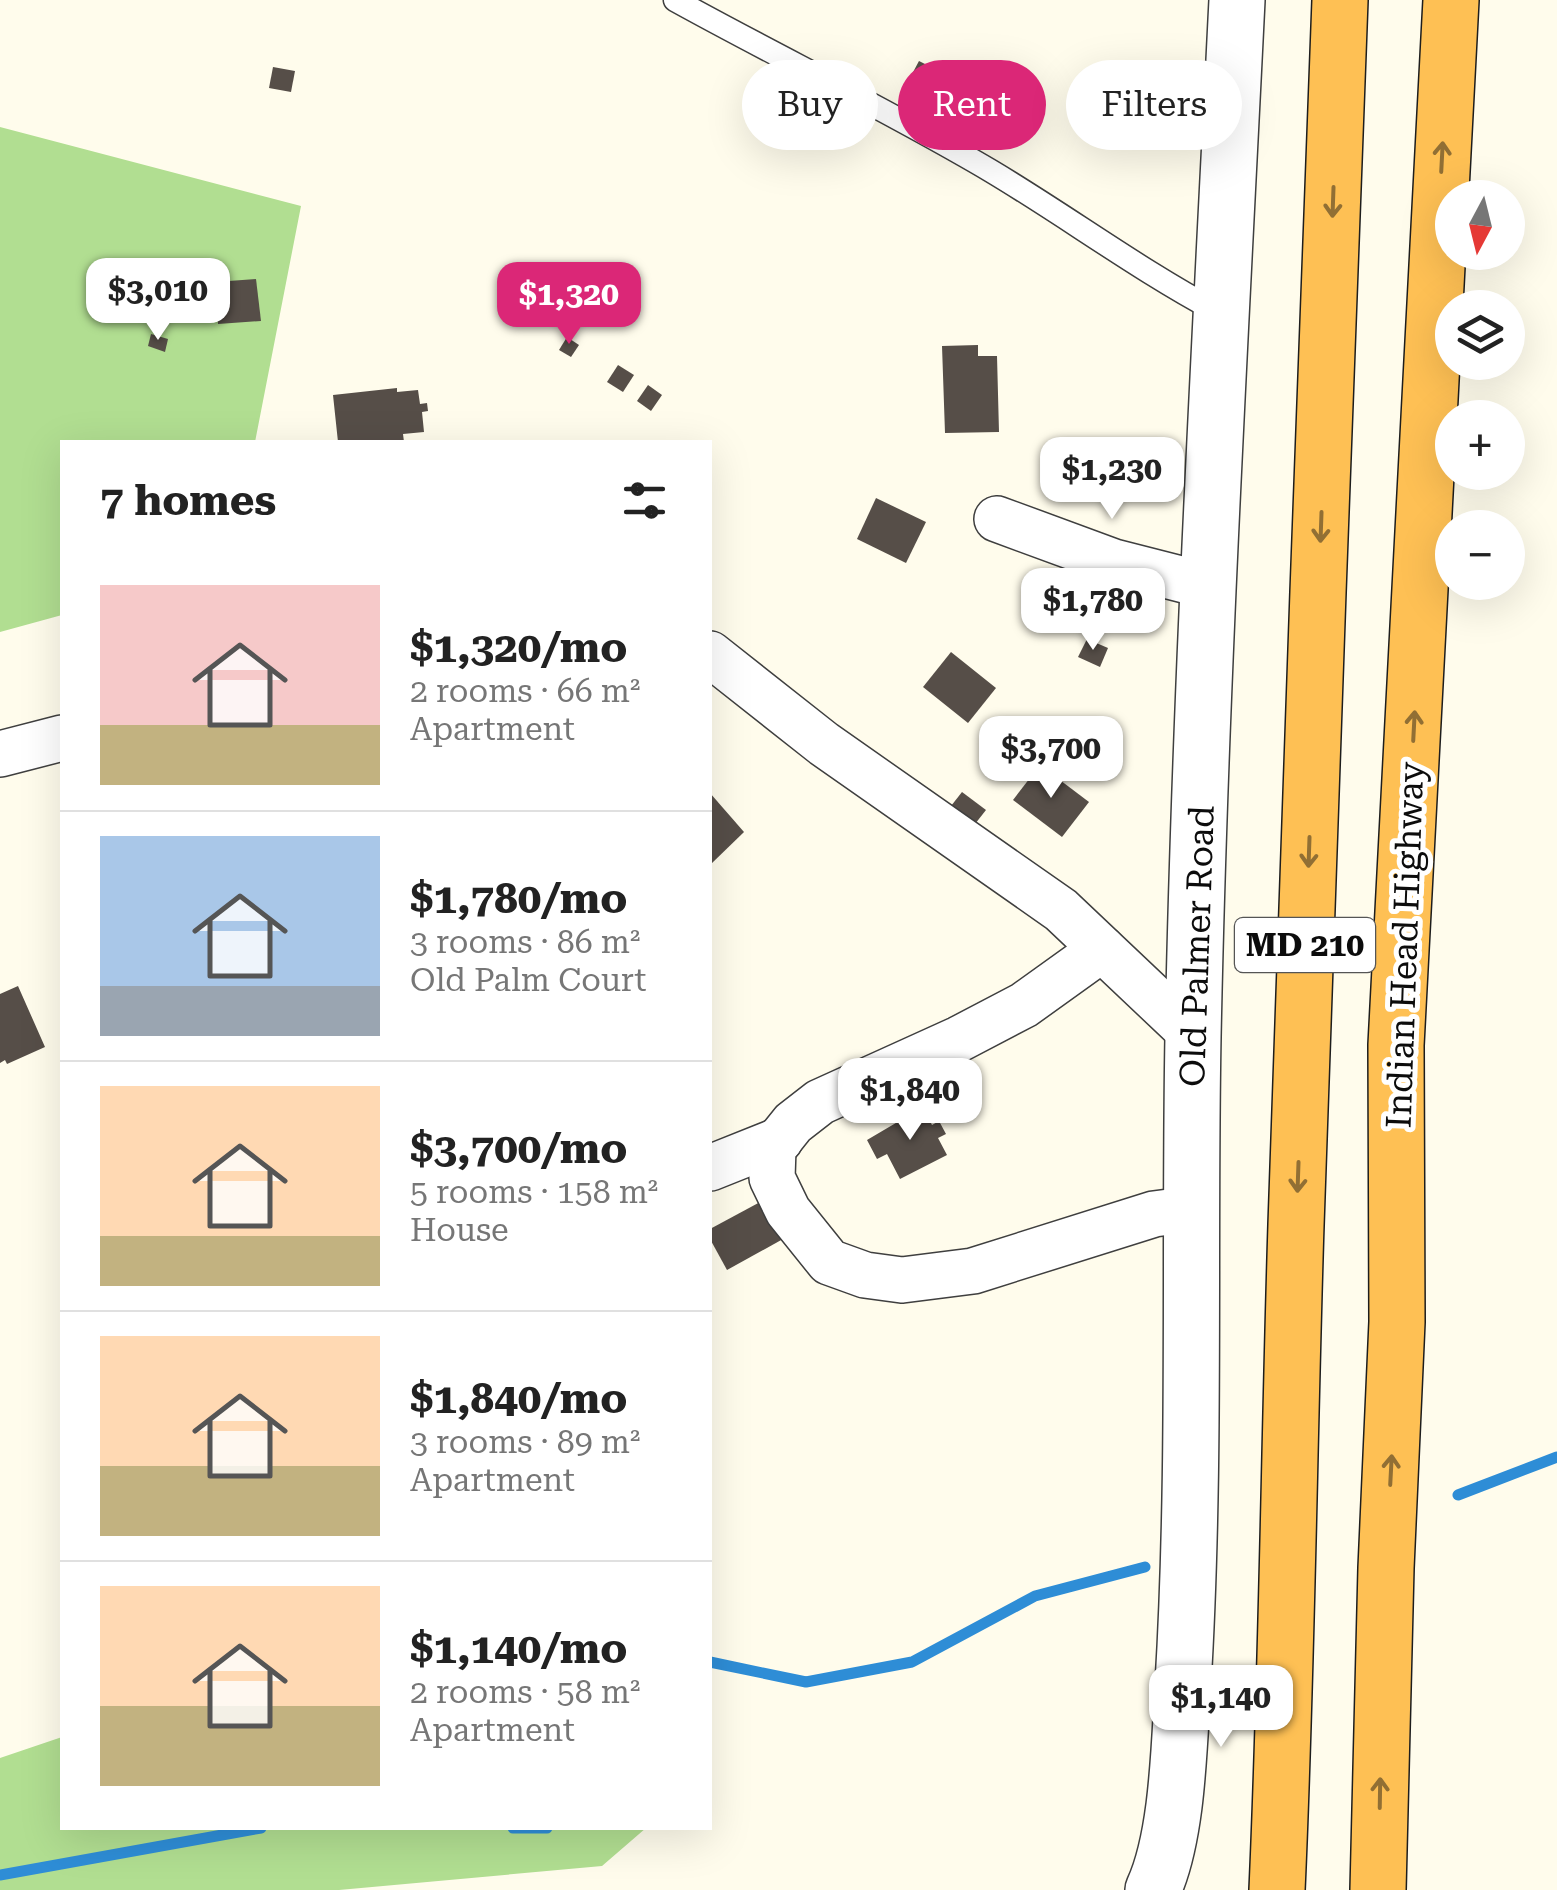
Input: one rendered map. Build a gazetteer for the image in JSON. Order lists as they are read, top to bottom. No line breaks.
{"streets":{"highway":["MD 210","Indian Head Highway"],"street":["Old Palmer Road"]},"north":"bottom","page":{"chip":["Buy","Rent","Filters"],"map_buttons":["+","−"],"price":["$3,010","$1,320","$1,230","$1,780","$3,700","$1,840","$1,140"],"heading":"7 homes","list":[{"name":"$1,320/mo","note":"2 rooms · 66 m² · Apartment"},{"name":"$1,780/mo","note":"3 rooms · 86 m² · Old Palm Court"},{"name":"$3,700/mo","note":"5 rooms · 158 m² · House"},{"name":"$1,840/mo","note":"3 rooms · 89 m² · Apartment"},{"name":"$1,140/mo","note":"2 rooms · 58 m² · Apartment"}]}}
